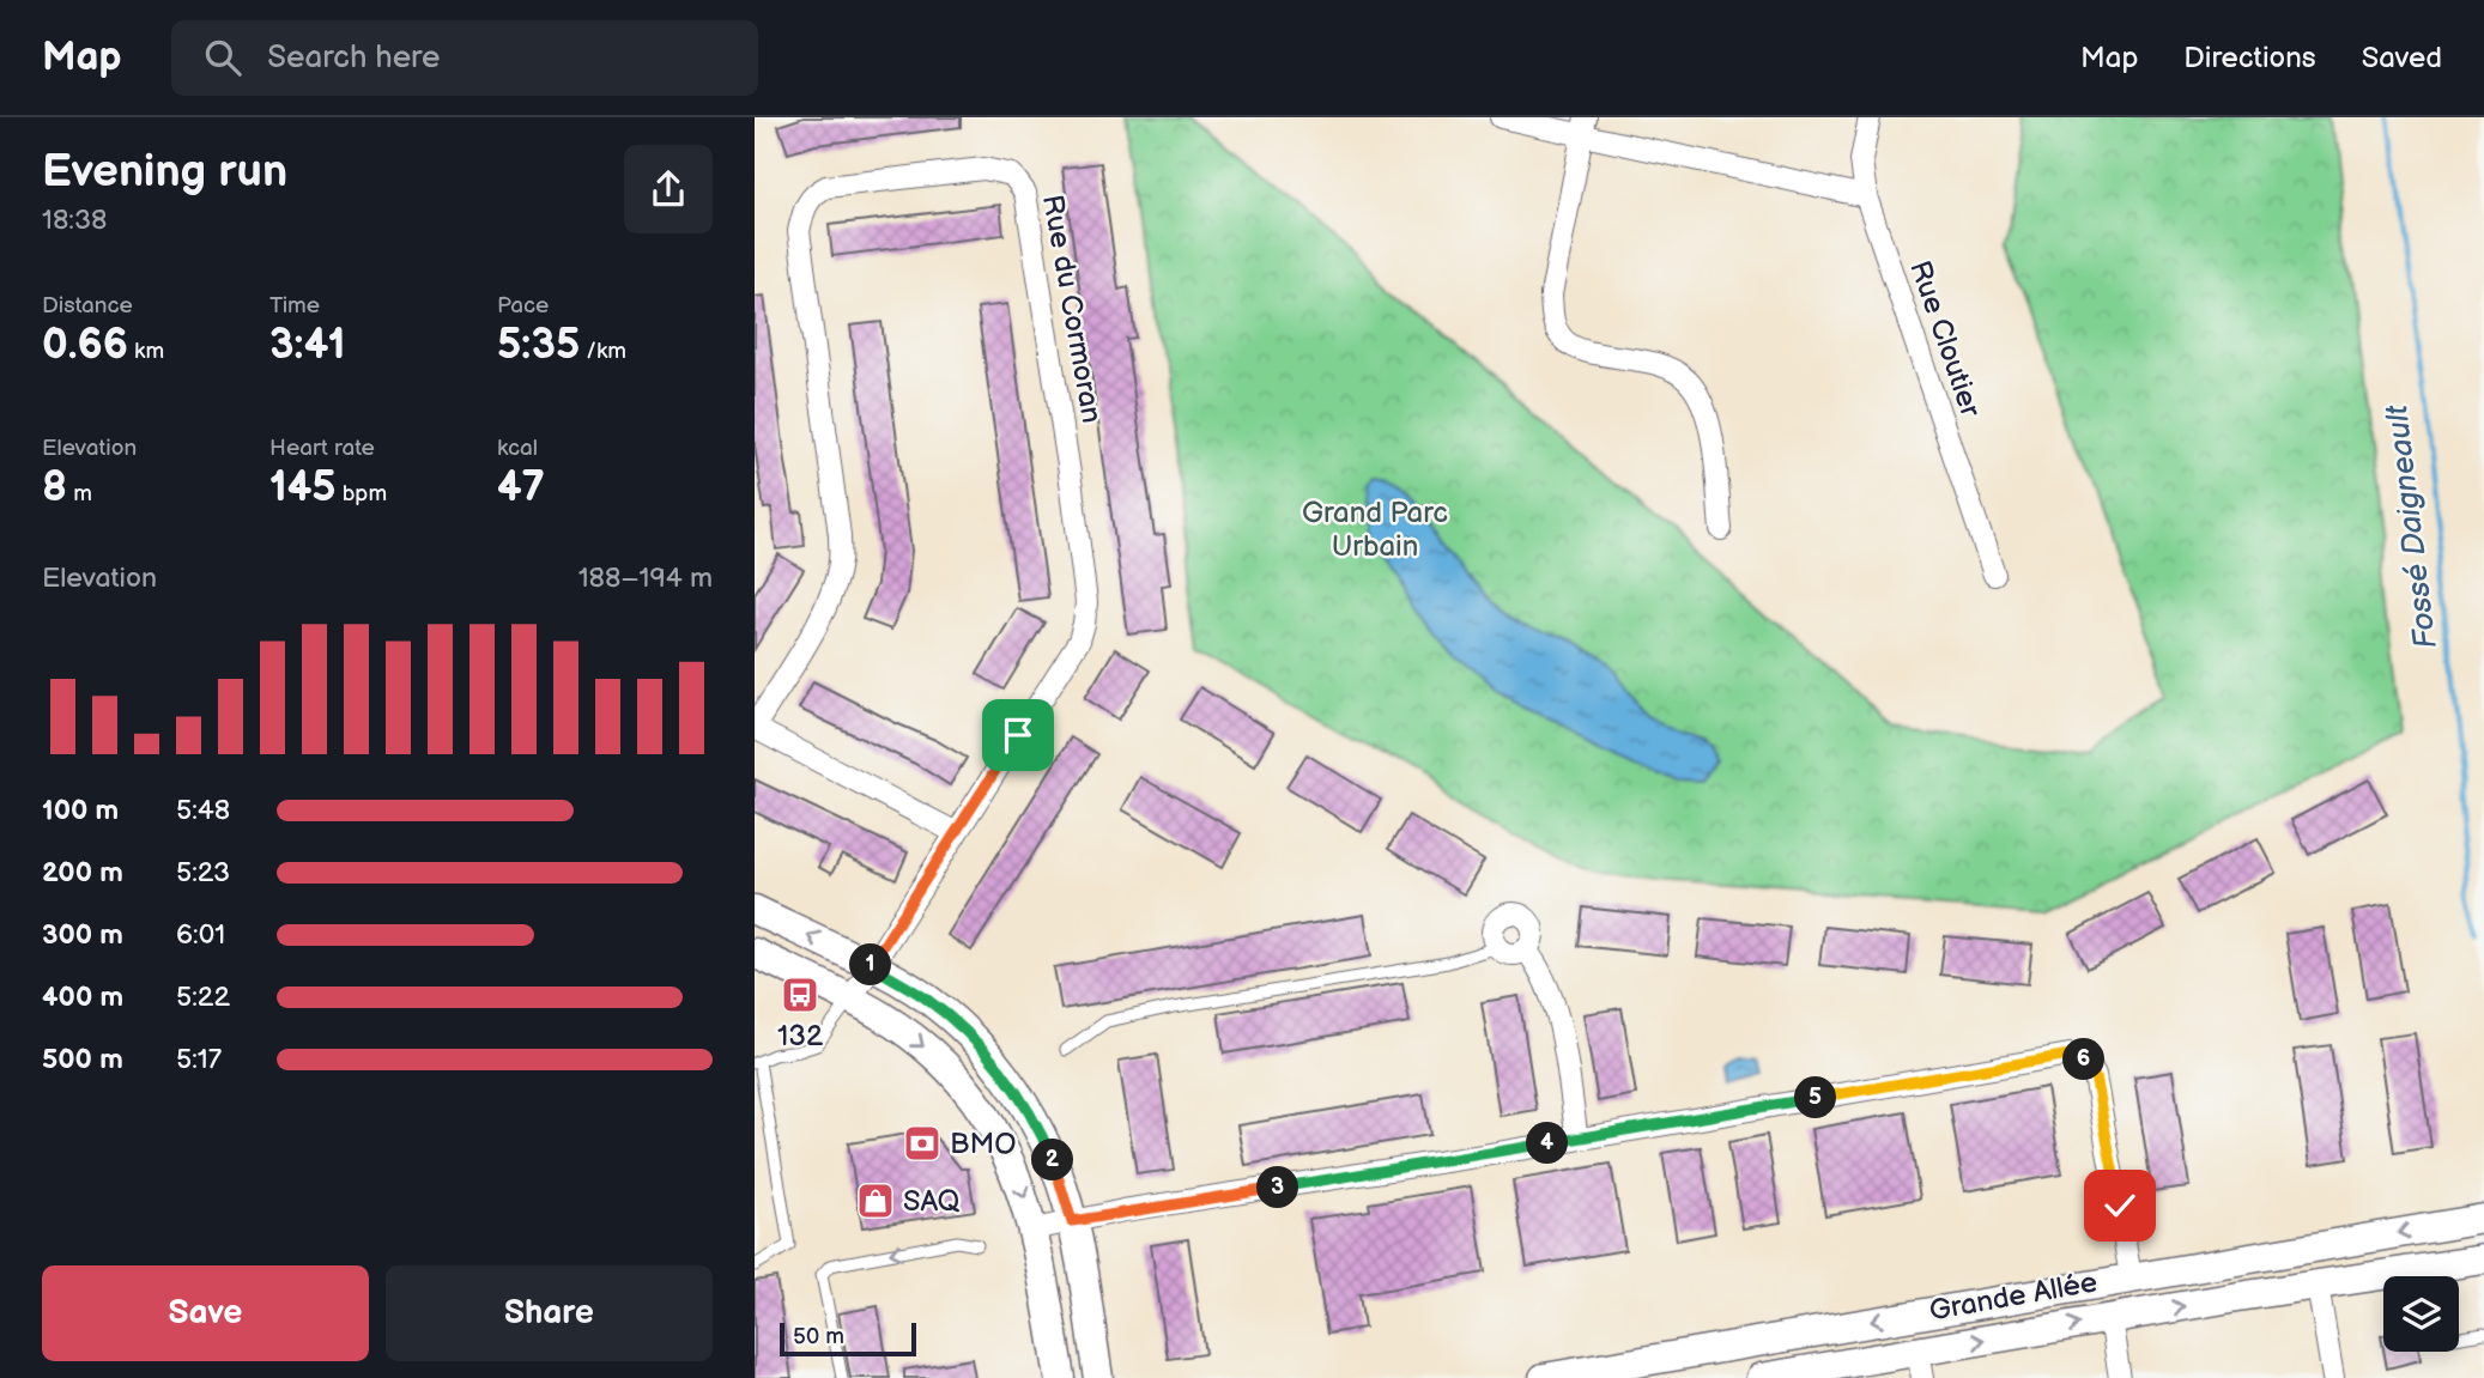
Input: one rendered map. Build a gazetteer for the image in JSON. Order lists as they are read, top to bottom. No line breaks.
{"streets":{"main road":["Grande Allée"],"street":["Rue du Cormoran","Rue Cloutier"]},"water":["Fossé Daigneault"],"parks":["Grand Parc Urbain"],"places":{"bus stop":["132"],"bank":["BMO"],"shop":["SAQ"]},"scale_bar":"50 m","page":{"header":"Map","search":"Search here","nav":["Map","Directions","Saved"],"heading":["Evening run","18:38"],"stats":[["Distance","0.66 km"],["Time","3:41"],["Pace","5:35 /km"],["Elevation","8 m"],["Heart rate","145 bpm"],["kcal","47"]],"chart":["Elevation","188–194 m"],"list":[{"name":"100 m","note":"5:48"},{"name":"200 m","note":"5:23"},{"name":"300 m","note":"6:01"},{"name":"400 m","note":"5:22"},{"name":"500 m","note":"5:17"}],"pins":["1","6","5","4","2","3"],"buttons":["Save","Share"],"scale":"50 m"}}
